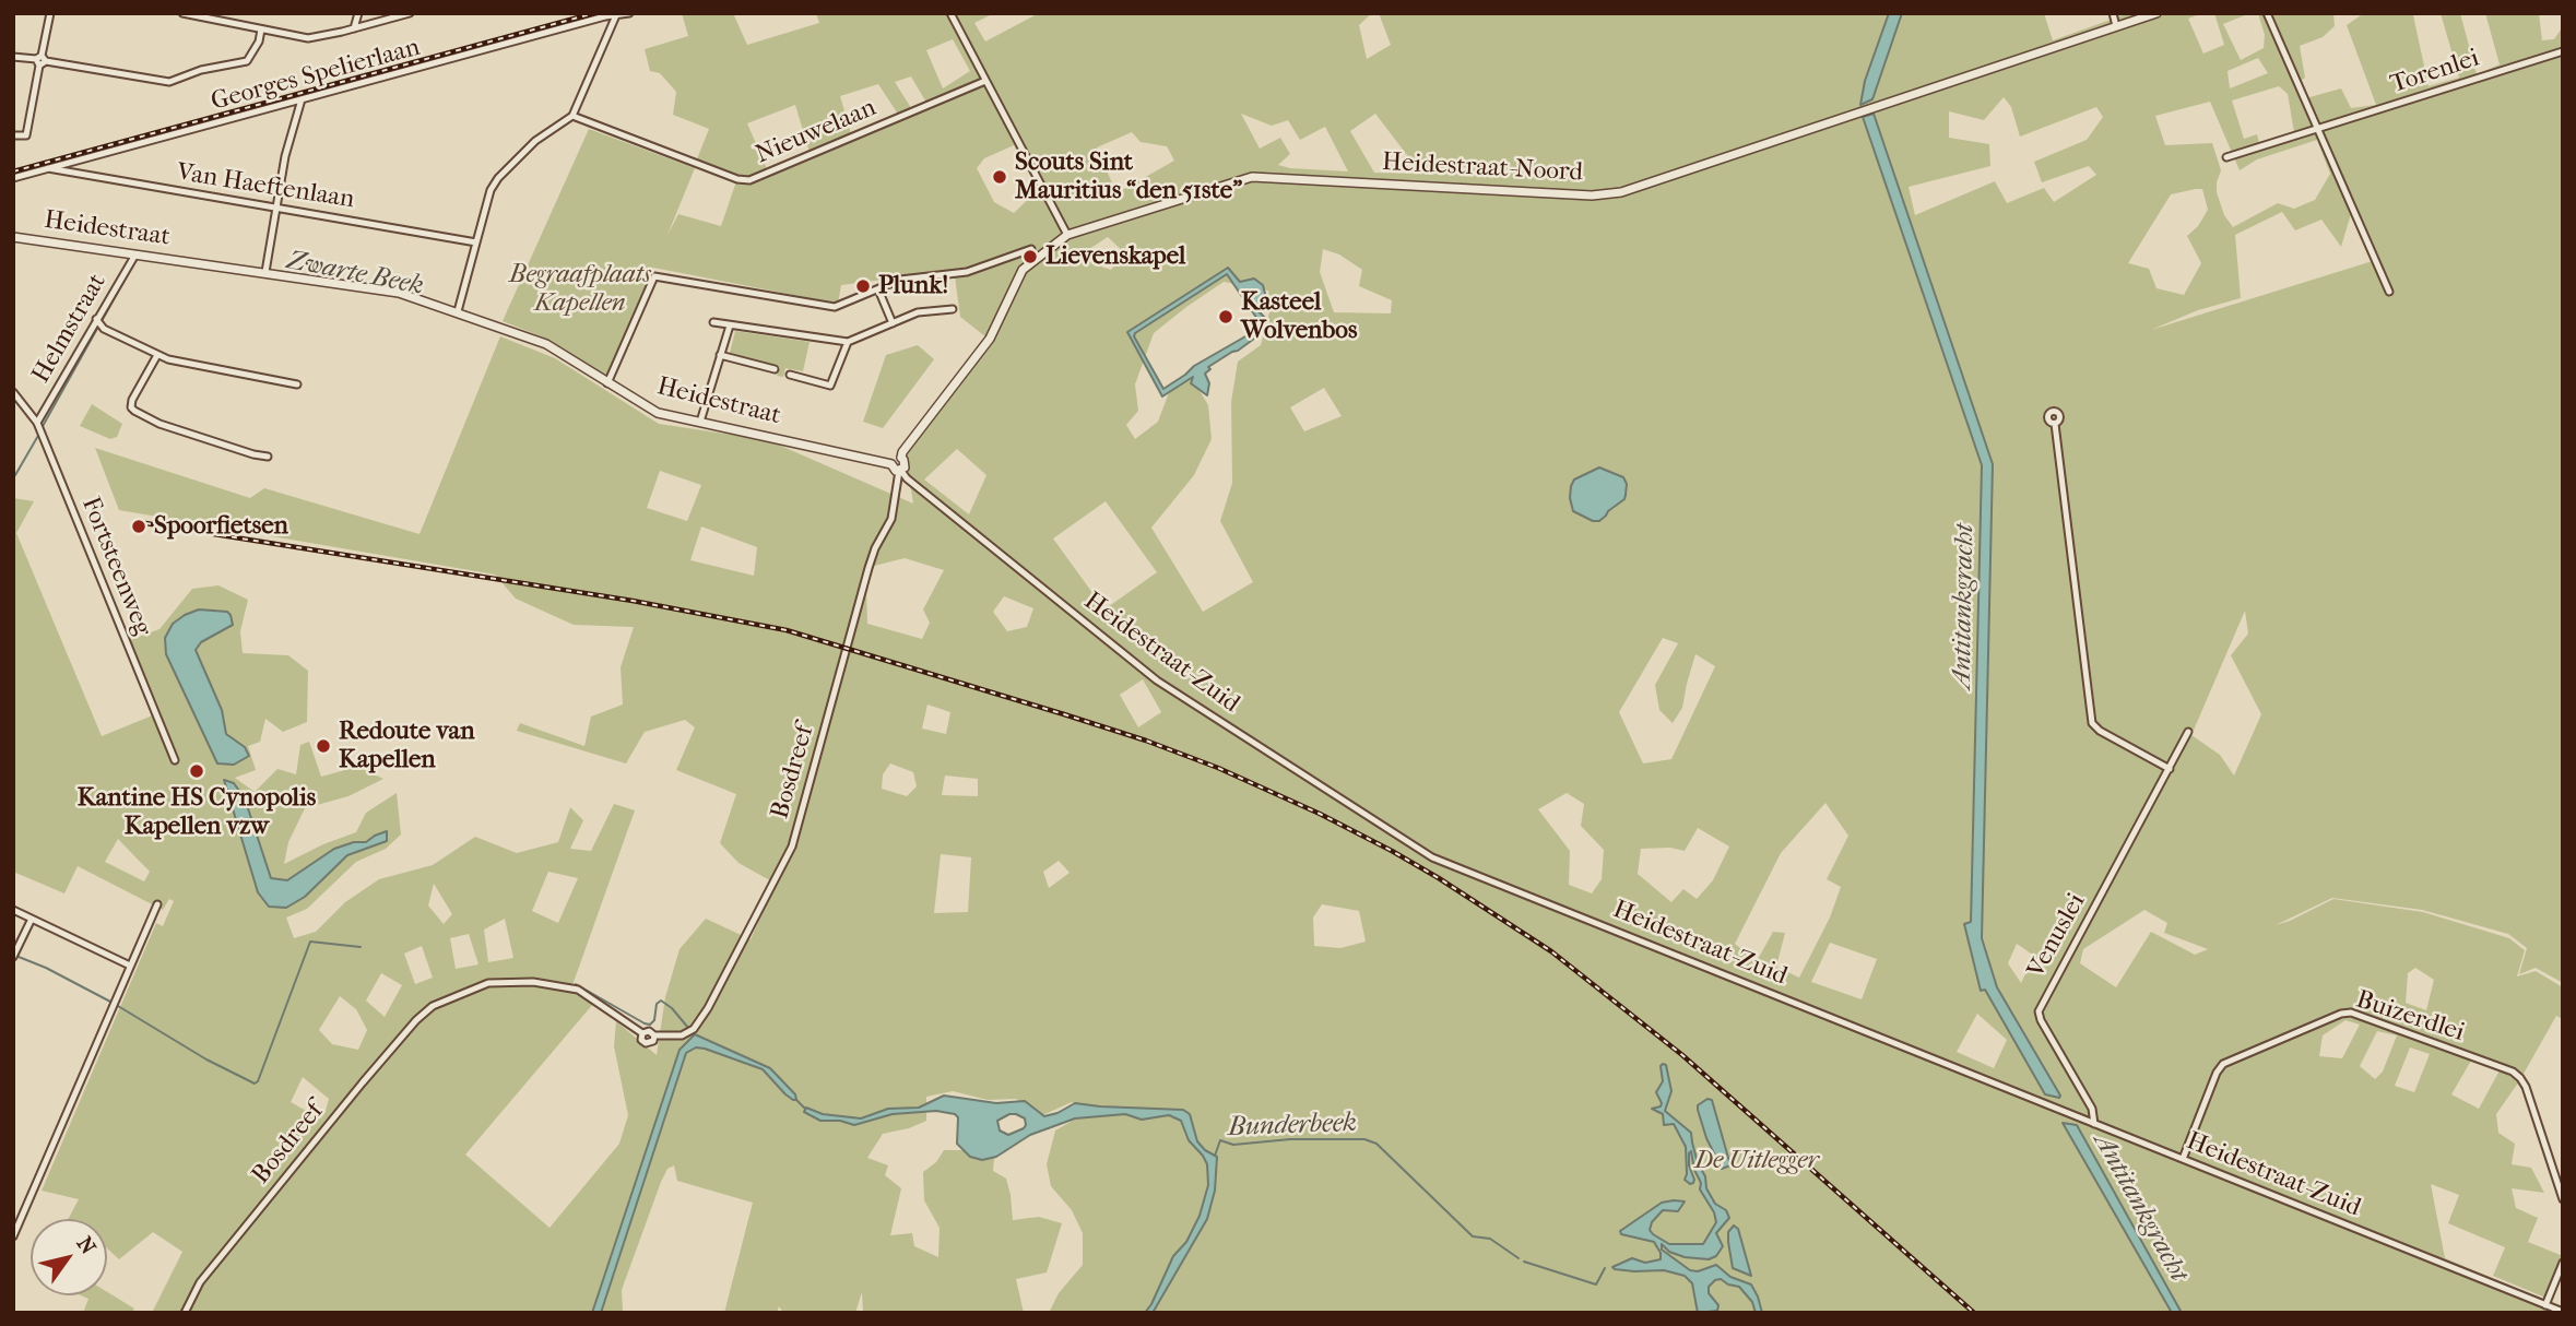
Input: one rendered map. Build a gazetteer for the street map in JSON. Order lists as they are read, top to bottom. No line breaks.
{"streets":{"street":["Torenlei","Georges Spelierlaan","Nieuwelaan","Heidestraat-Noord","Van Haeftenlaan","Heidestraat","Helmstraat","Fortsteenweg","Heidestraat-Zuid","Bosdreef","Venuslei","Buizerdlei"]},"crossings":[["Georges Spelierlaan","Van Haeftenlaan"],["Heidestraat-Noord","Heidestraat"],["Heidestraat-Noord","Heidestraat-Zuid"],["Heidestraat-Noord","Bosdreef"],["Heidestraat","Helmstraat"],["Heidestraat","Heidestraat-Zuid"],["Heidestraat","Bosdreef"],["Helmstraat","Fortsteenweg"],["Heidestraat-Zuid","Bosdreef"],["Heidestraat-Zuid","Venuslei"],["Heidestraat-Zuid","Buizerdlei"]],"water":["Zwarte Beek","Antitankgracht","Bunderbeek"],"parks":["Begraafplaats Kapellen","De Uitlegger"],"places":["Scouts Sint Mauritius “den 51ste”","Lievenskapel","Plunk!","Kasteel Wolvenbos","Spoorfietsen","Redoute van Kapellen","Kantine HS Cynopolis Kapellen vzw"],"north":"top right"}
